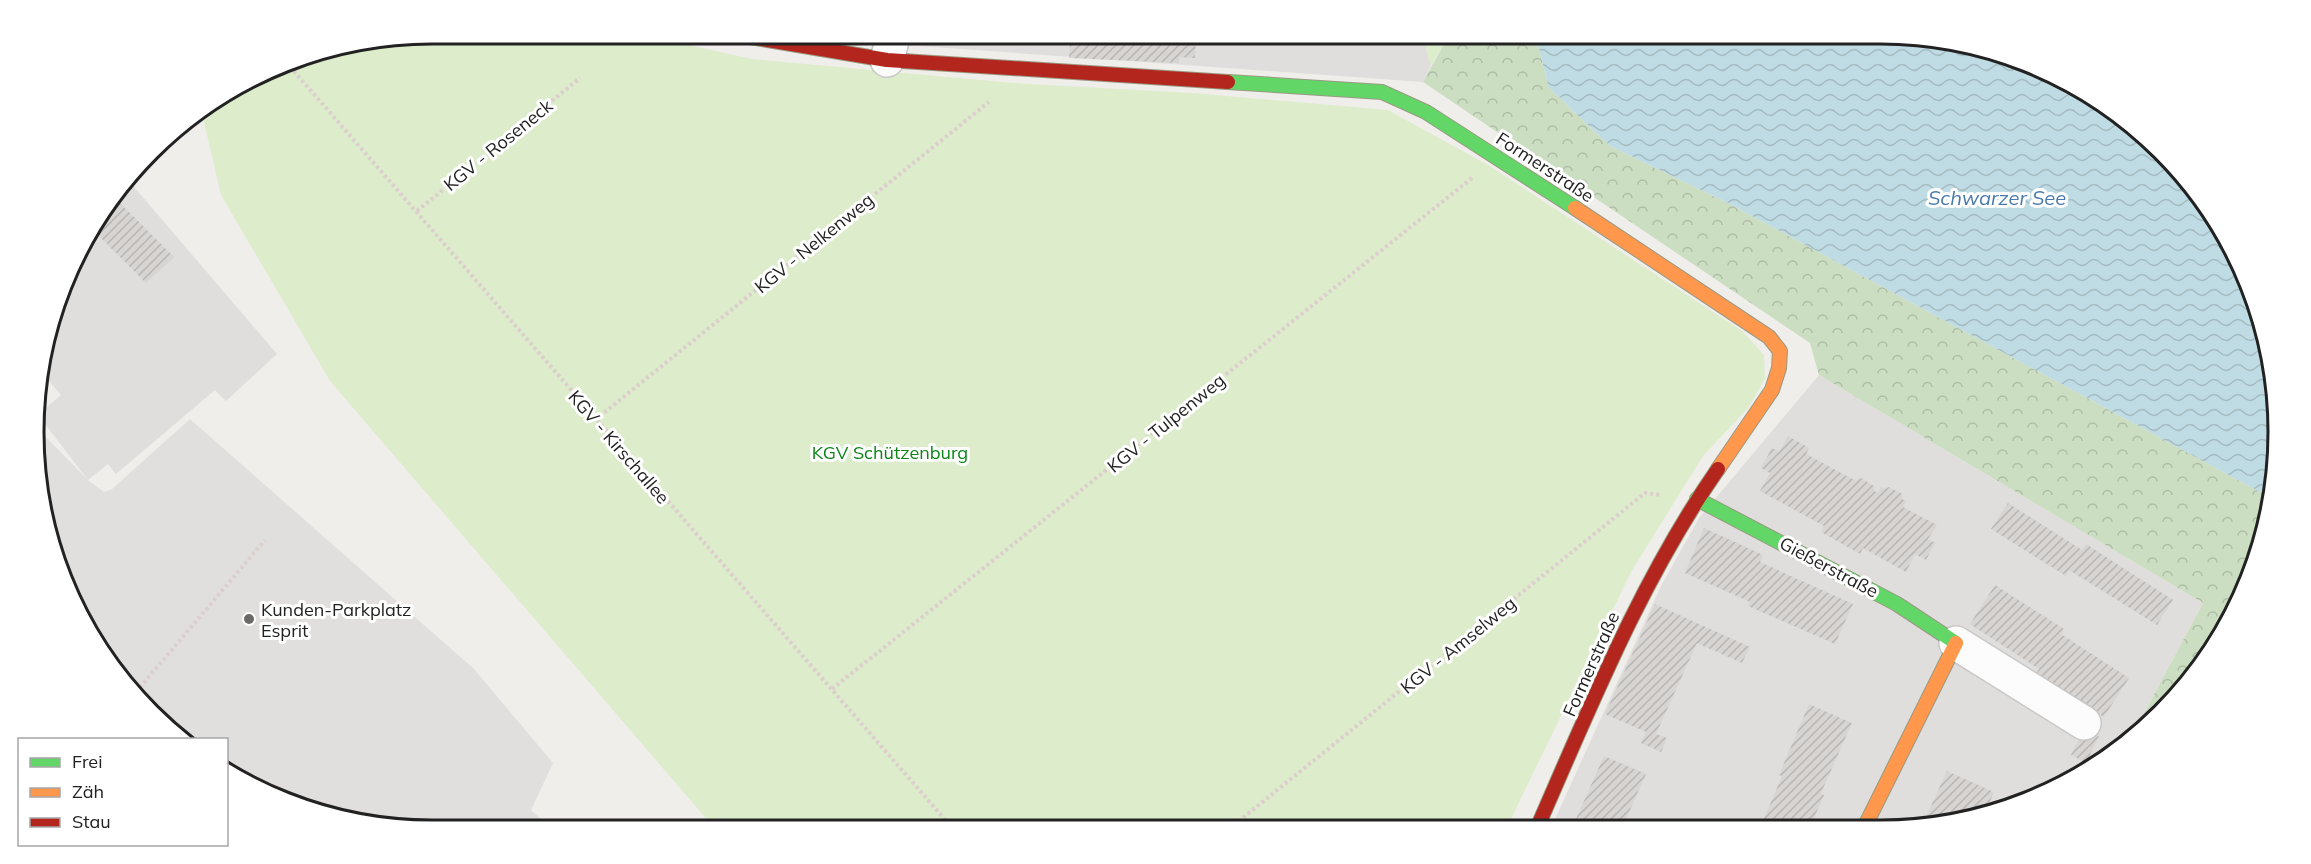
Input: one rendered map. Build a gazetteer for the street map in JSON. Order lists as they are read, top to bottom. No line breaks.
{"streets":{"street":["Formerstraße","Gießerstraße"],"path":["KGV - Roseneck","KGV - Nelkenweg","KGV - Tulpenweg","KGV - Kirschallee","KGV - Amselweg"]},"crossings":[["KGV - Roseneck","KGV - Kirschallee"],["Formerstraße","KGV - Nelkenweg"],["Formerstraße","KGV - Tulpenweg"],["Formerstraße","Gießerstraße"],["Formerstraße","KGV - Amselweg"],["KGV - Nelkenweg","KGV - Kirschallee"],["KGV - Tulpenweg","KGV - Kirschallee"],["Gießerstraße","KGV - Amselweg"]],"water":["Schwarzer See"],"parks":["KGV Schützenburg"],"places":["Kunden-Parkplatz Esprit"],"legend":["Frei","Zäh","Stau"]}
